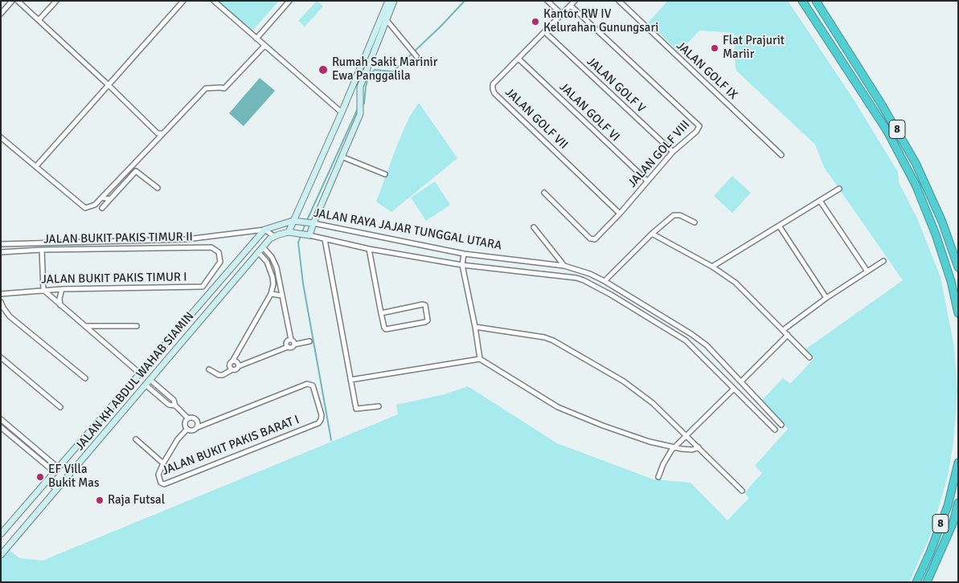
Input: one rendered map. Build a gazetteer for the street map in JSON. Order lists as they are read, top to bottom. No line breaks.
{"streets":{"highway":["8"],"main road":["JALAN RAYA JAJAR TUNGGAL UTARA","JALAN KH ABDUL WAHAB SIAMIN"],"street":["JALAN GOLF IX","JALAN GOLF V","JALAN GOLF VI","JALAN GOLF VII","JALAN GOLF VIII","JALAN BUKIT PAKIS TIMUR II","JALAN BUKIT PAKIS TIMUR I","JALAN BUKIT PAKIS BARAT I"]},"crossings":[["JALAN GOLF V","JALAN GOLF VII"],["JALAN GOLF V","JALAN GOLF VIII"],["JALAN GOLF VI","JALAN GOLF VII"],["JALAN GOLF VI","JALAN GOLF VIII"],["JALAN GOLF VII","JALAN GOLF VIII"],["JALAN BUKIT PAKIS TIMUR II","JALAN BUKIT PAKIS TIMUR I"]],"places":["Kantor RW IV Kelurahan Gunungsari","Flat Prajurit Mariir","Rumah Sakit Marinir Ewa Panggalila","EF Villa Bukit Mas","Raja Futsal"]}
